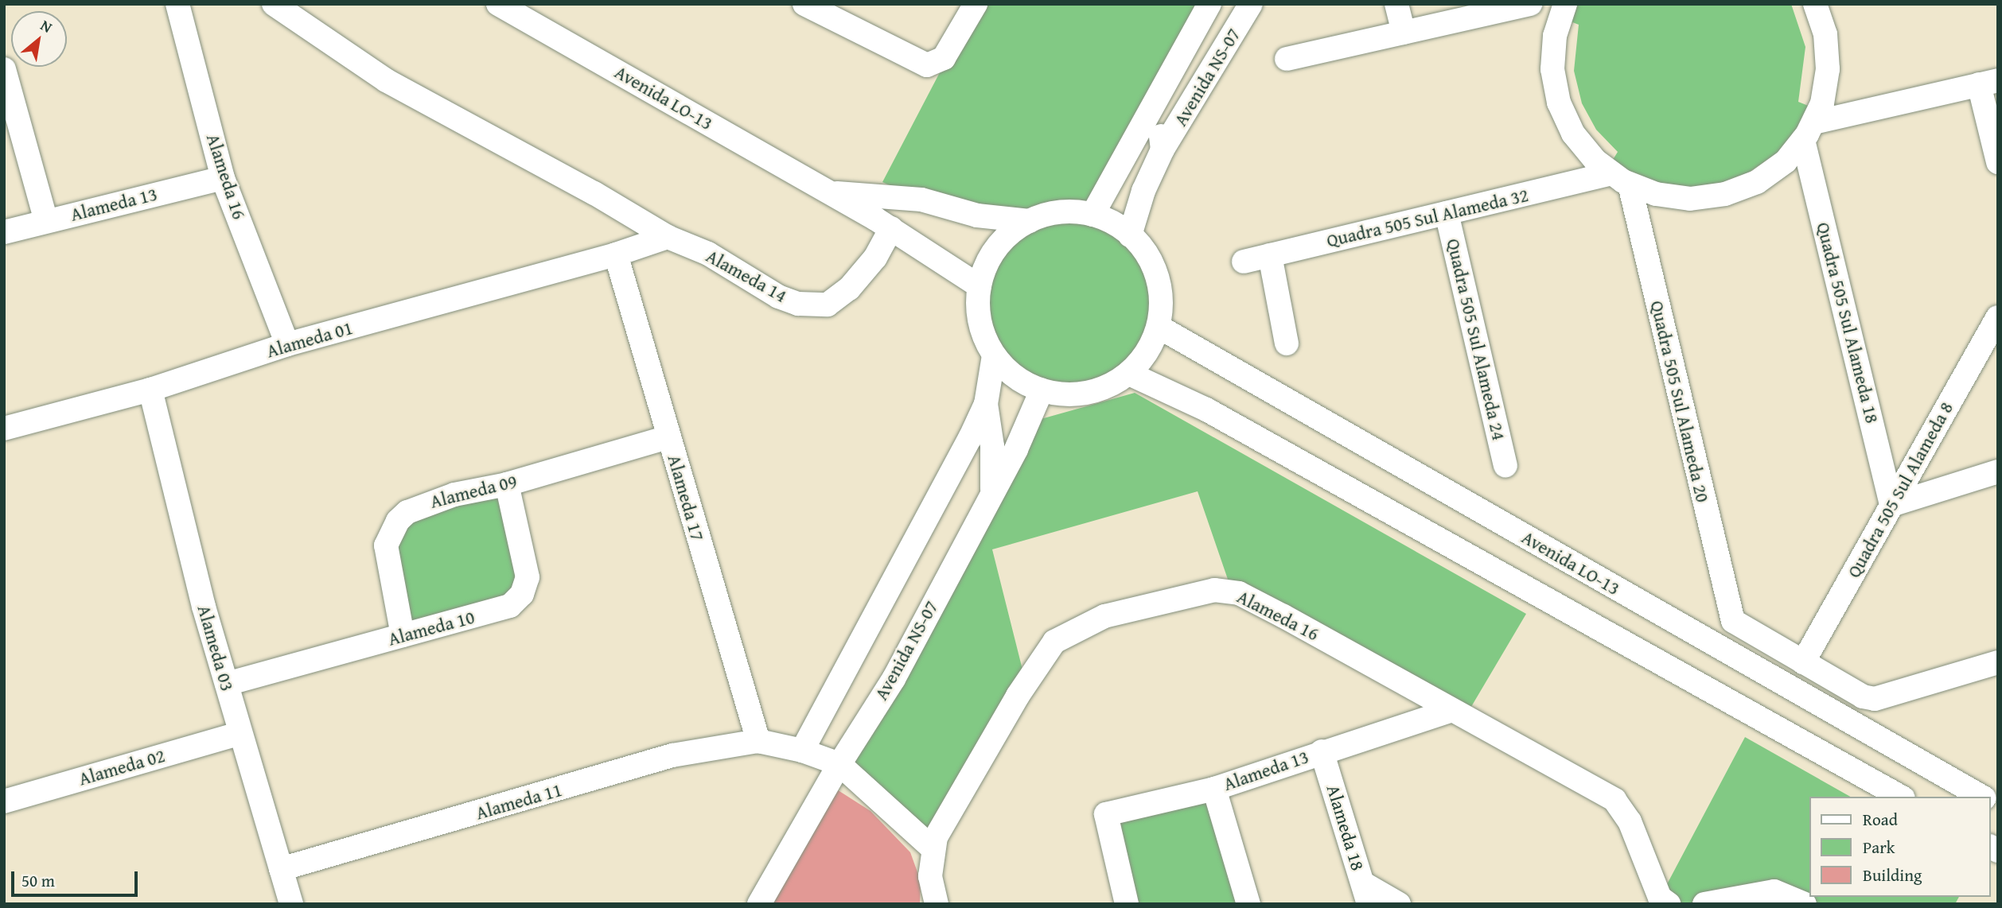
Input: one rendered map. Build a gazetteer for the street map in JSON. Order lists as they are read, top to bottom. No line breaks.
{"streets":{"street":["Avenida NS-07","Avenida LO-13","Alameda 16","Alameda 13","Quadra 505 Sul Alameda 32","Alameda 14","Quadra 505 Sul Alameda 18","Alameda 01","Quadra 505 Sul Alameda 24","Quadra 505 Sul Alameda 20","Quadra 505 Sul Alameda 8","Alameda 09","Alameda 17","Alameda 10","Alameda 03","Alameda 02","Alameda 11","Alameda 18"]},"crossings":[["Avenida NS-07","Avenida LO-13"],["Avenida LO-13","Alameda 14"],["Alameda 16","Alameda 13"],["Alameda 16","Alameda 01"],["Alameda 13","Alameda 18"],["Quadra 505 Sul Alameda 32","Quadra 505 Sul Alameda 24"],["Quadra 505 Sul Alameda 32","Quadra 505 Sul Alameda 20"],["Alameda 14","Alameda 01"],["Quadra 505 Sul Alameda 18","Quadra 505 Sul Alameda 8"],["Alameda 01","Alameda 17"],["Alameda 01","Alameda 03"],["Quadra 505 Sul Alameda 20","Quadra 505 Sul Alameda 8"],["Alameda 09","Alameda 17"],["Alameda 09","Alameda 10"],["Alameda 17","Alameda 11"],["Alameda 10","Alameda 03"],["Alameda 03","Alameda 02"],["Alameda 03","Alameda 11"]],"legend":["Road","Park","Building"],"scale_bar":"50 m","north":"top right"}
